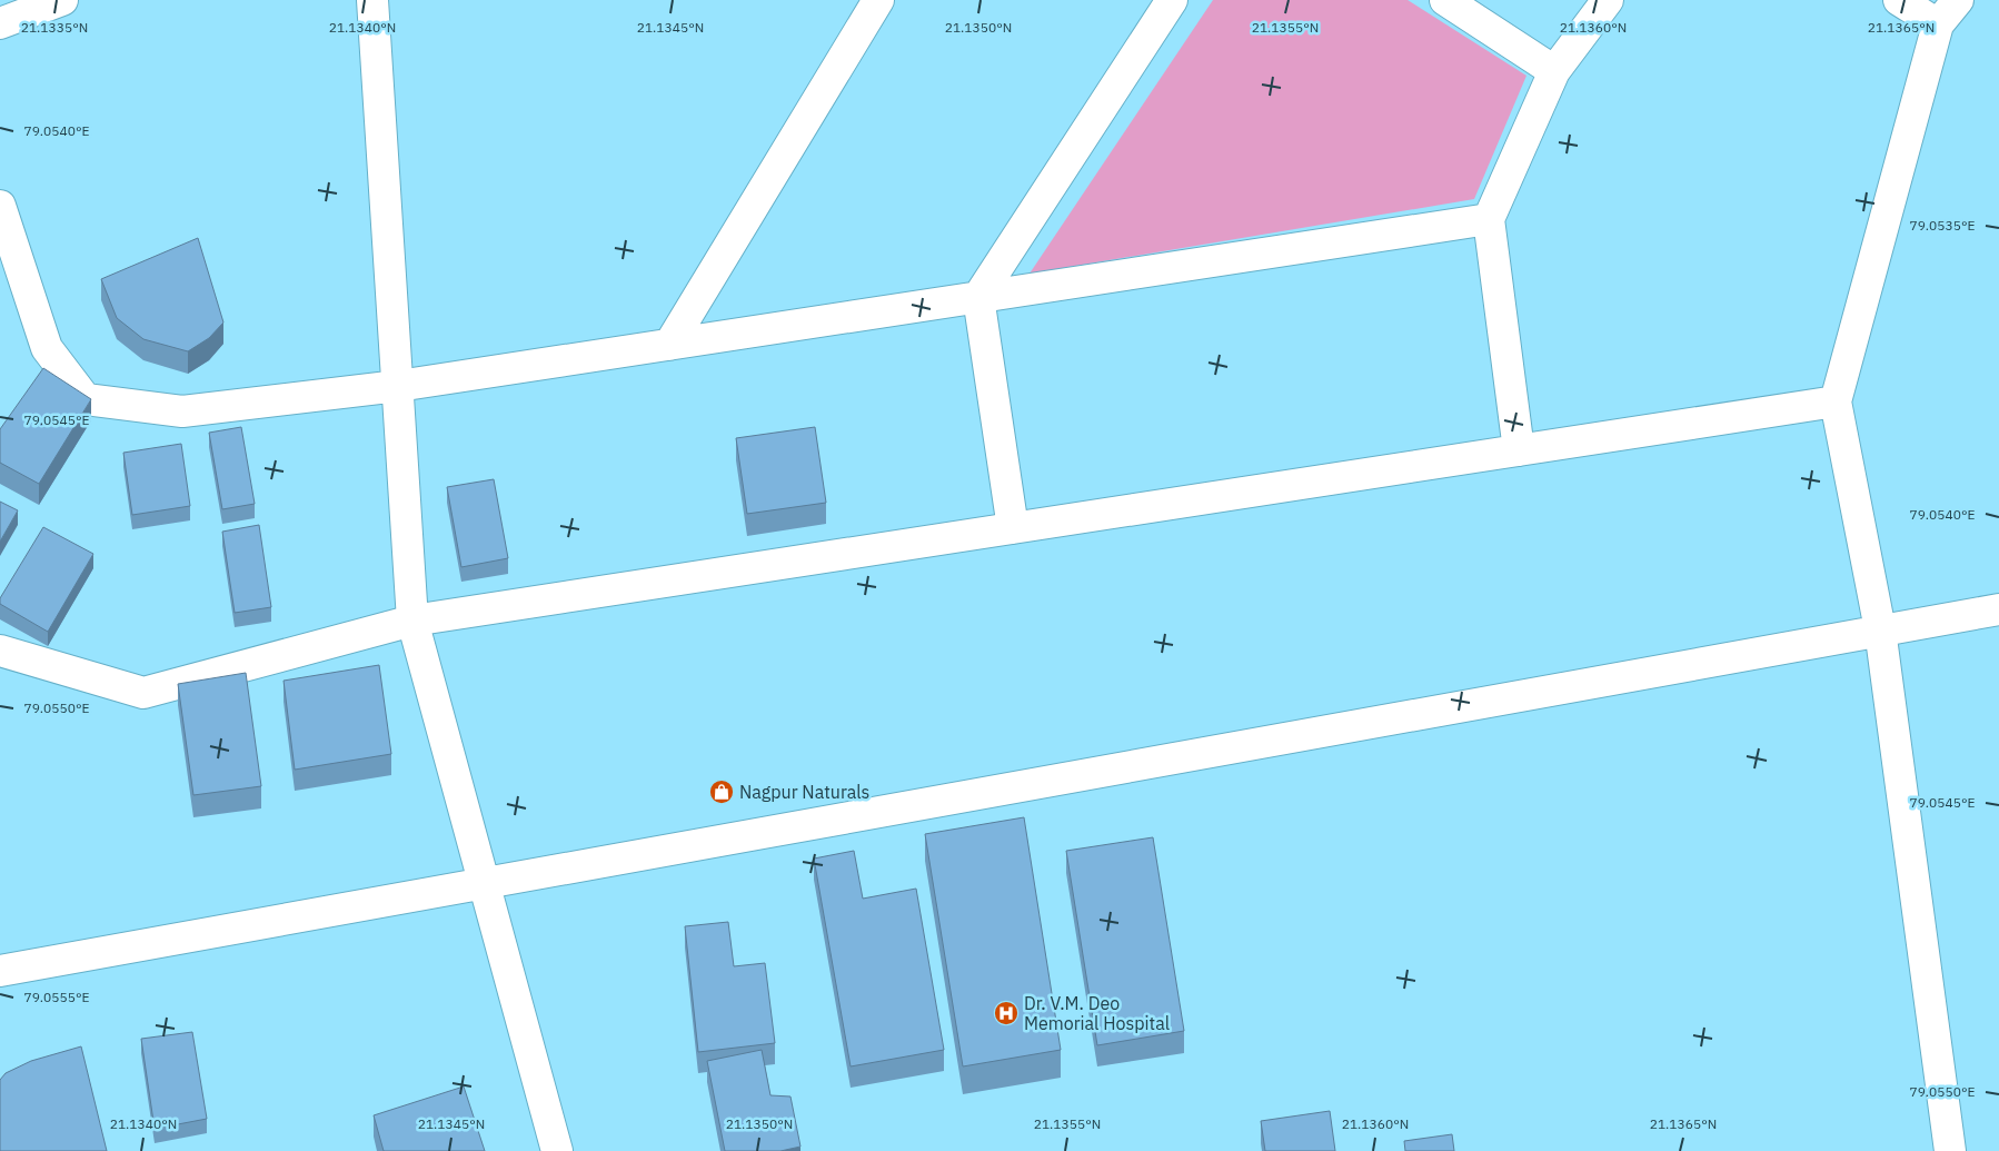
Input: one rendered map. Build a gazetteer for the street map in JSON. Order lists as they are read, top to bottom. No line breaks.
{"places":{"shop":["Nagpur Naturals"],"hospital":["Dr. V.M. Deo Memorial Hospital"]},"coordinates":["21.1335°N","21.1340°N","21.1345°N","21.1350°N","21.1355°N","21.1360°N","21.1365°N","79.0540°E","79.0535°E","79.0545°E","79.0550°E","79.0555°E"]}
